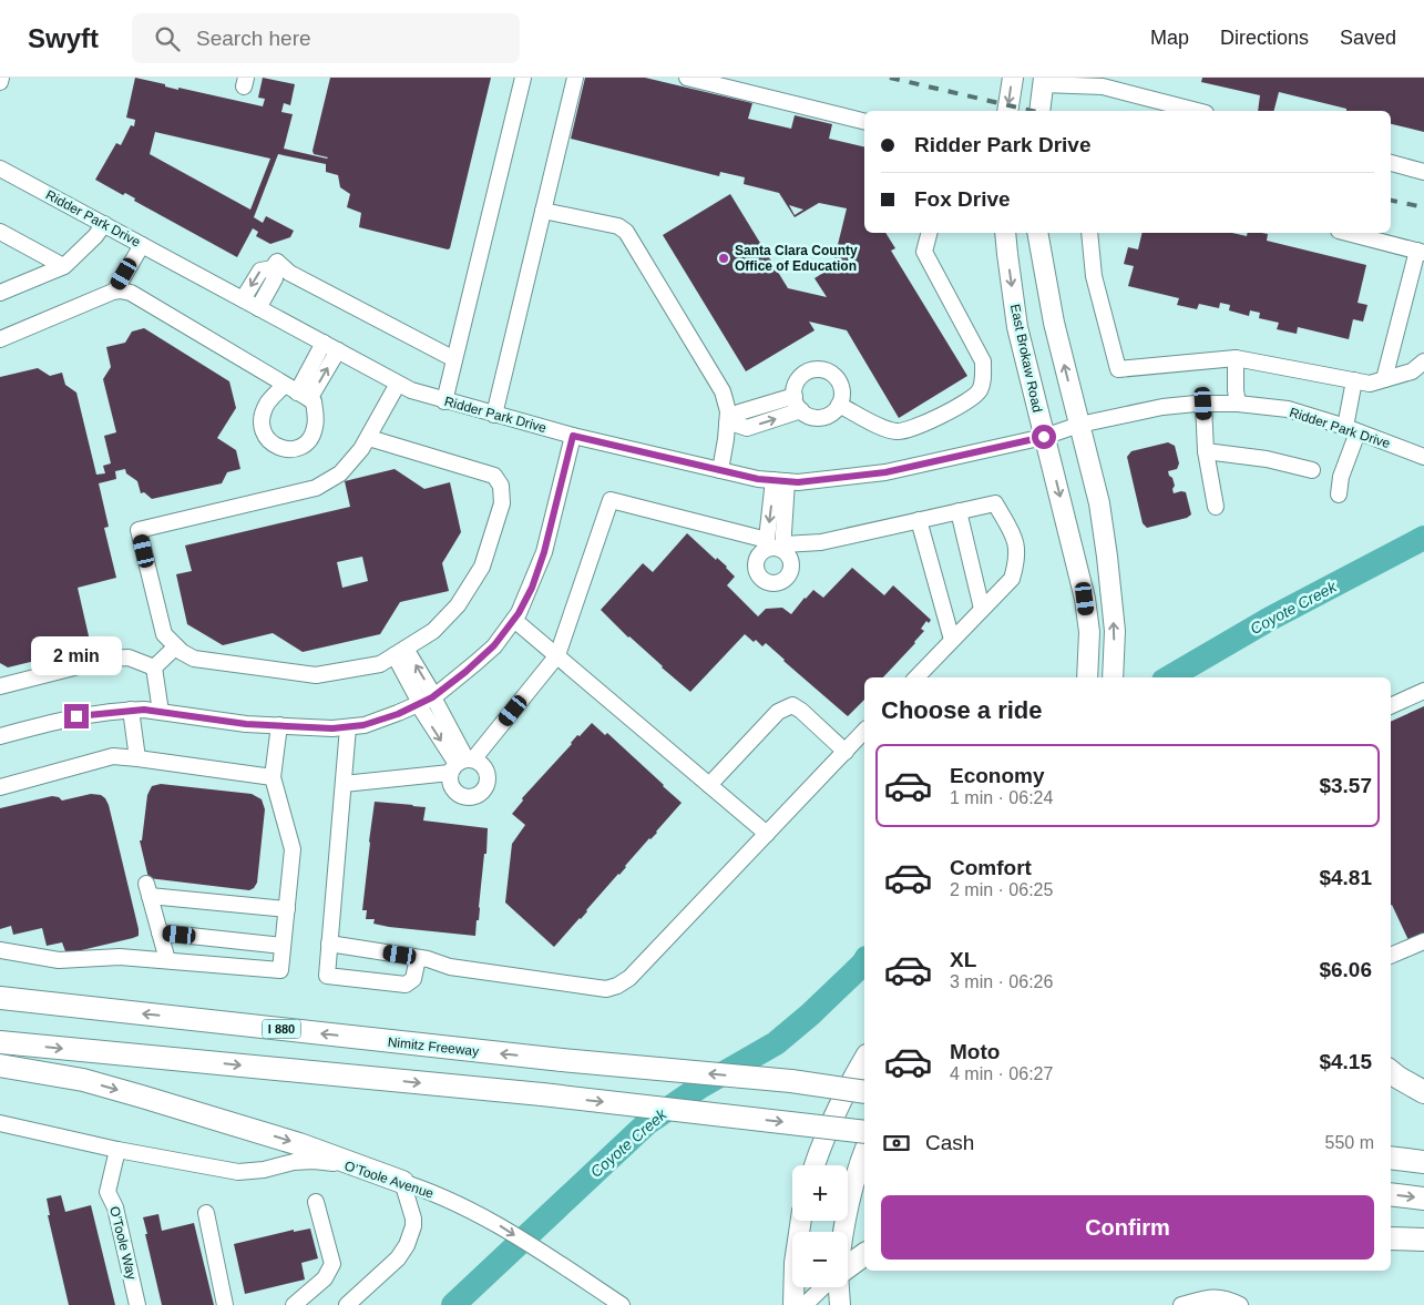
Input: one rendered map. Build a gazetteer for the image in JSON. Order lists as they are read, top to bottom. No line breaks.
{"streets":{"highway":["I 880","Nimitz Freeway"],"main road":["East Brokaw Road"],"street":["Ridder Park Drive","O’Toole Avenue","O’Toole Way"]},"crossings":[["Ridder Park Drive","East Brokaw Road"],["O’Toole Avenue","O’Toole Way"]],"one_way":["O’Toole Avenue"],"water":["Coyote Creek"],"places":["Santa Clara County Office of Education"],"page":{"header":"Swyft","search":"Search here","nav":["Map","Directions","Saved"],"banner":["Ridder Park Drive","Fox Drive"],"bubble":"2 min","heading":"Choose a ride","list":[{"name":"Economy","note":"1 min · 06:24","value":"$3.57"},{"name":"Comfort","note":"2 min · 06:25","value":"$4.81"},{"name":"XL","note":"3 min · 06:26","value":"$6.06"},{"name":"Moto","note":"4 min · 06:27","value":"$4.15"}],"pay":["Cash","550 m"],"map_buttons":["+","−"],"buttons":"Confirm"}}
